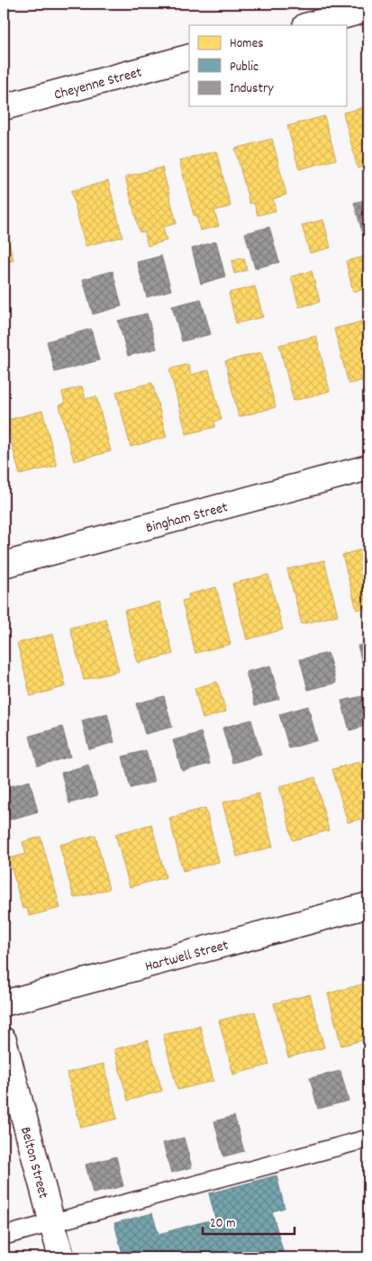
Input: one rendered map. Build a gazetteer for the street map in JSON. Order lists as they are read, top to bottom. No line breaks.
{"streets":{"street":["Cheyenne Street","Bingham Street","Hartwell Street","Belton Street"]},"legend":["Homes","Public","Industry"],"scale_bar":"20 m"}
